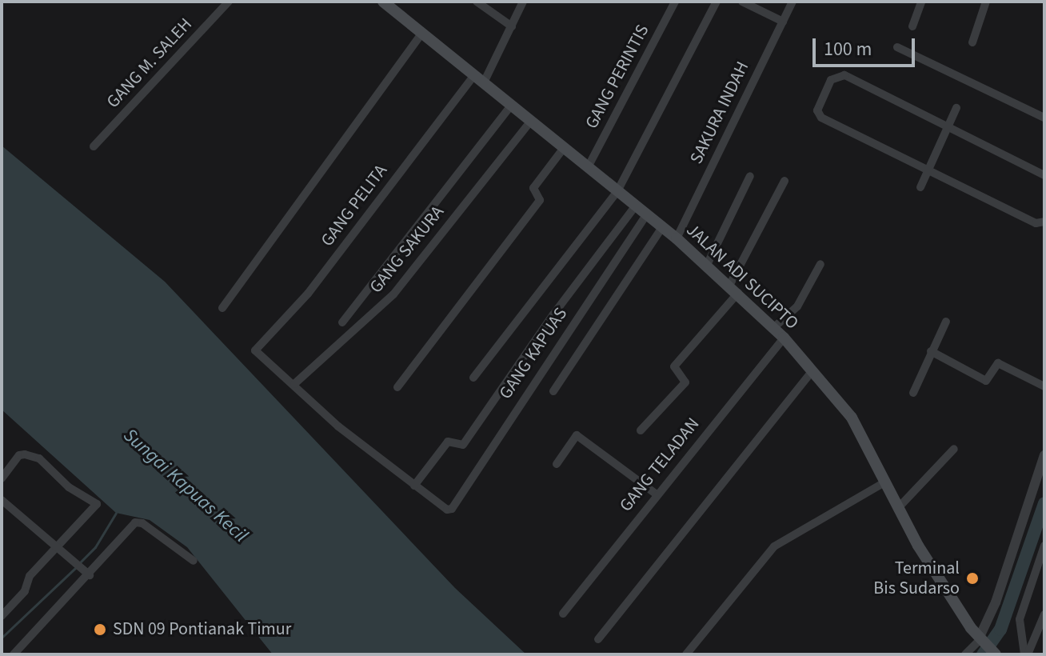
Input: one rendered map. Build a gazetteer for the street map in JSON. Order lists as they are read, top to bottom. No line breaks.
{"streets":{"main road":["JALAN ADI SUCIPTO"],"street":["GANG M. SALEH","GANG PERINTIS","SAKURA INDAH","GANG PELITA","GANG SAKURA","GANG KAPUAS","GANG TELADAN"]},"crossings":[["GANG PERINTIS","JALAN ADI SUCIPTO"],["SAKURA INDAH","JALAN ADI SUCIPTO"],["GANG PELITA","GANG SAKURA"],["GANG PELITA","JALAN ADI SUCIPTO"],["GANG SAKURA","JALAN ADI SUCIPTO"],["JALAN ADI SUCIPTO","GANG KAPUAS"],["JALAN ADI SUCIPTO","GANG TELADAN"]],"water":["Sungai Kapuas Kecil"],"places":["Terminal Bis Sudarso","SDN 09 Pontianak Timur"],"scale_bar":"100 m"}
